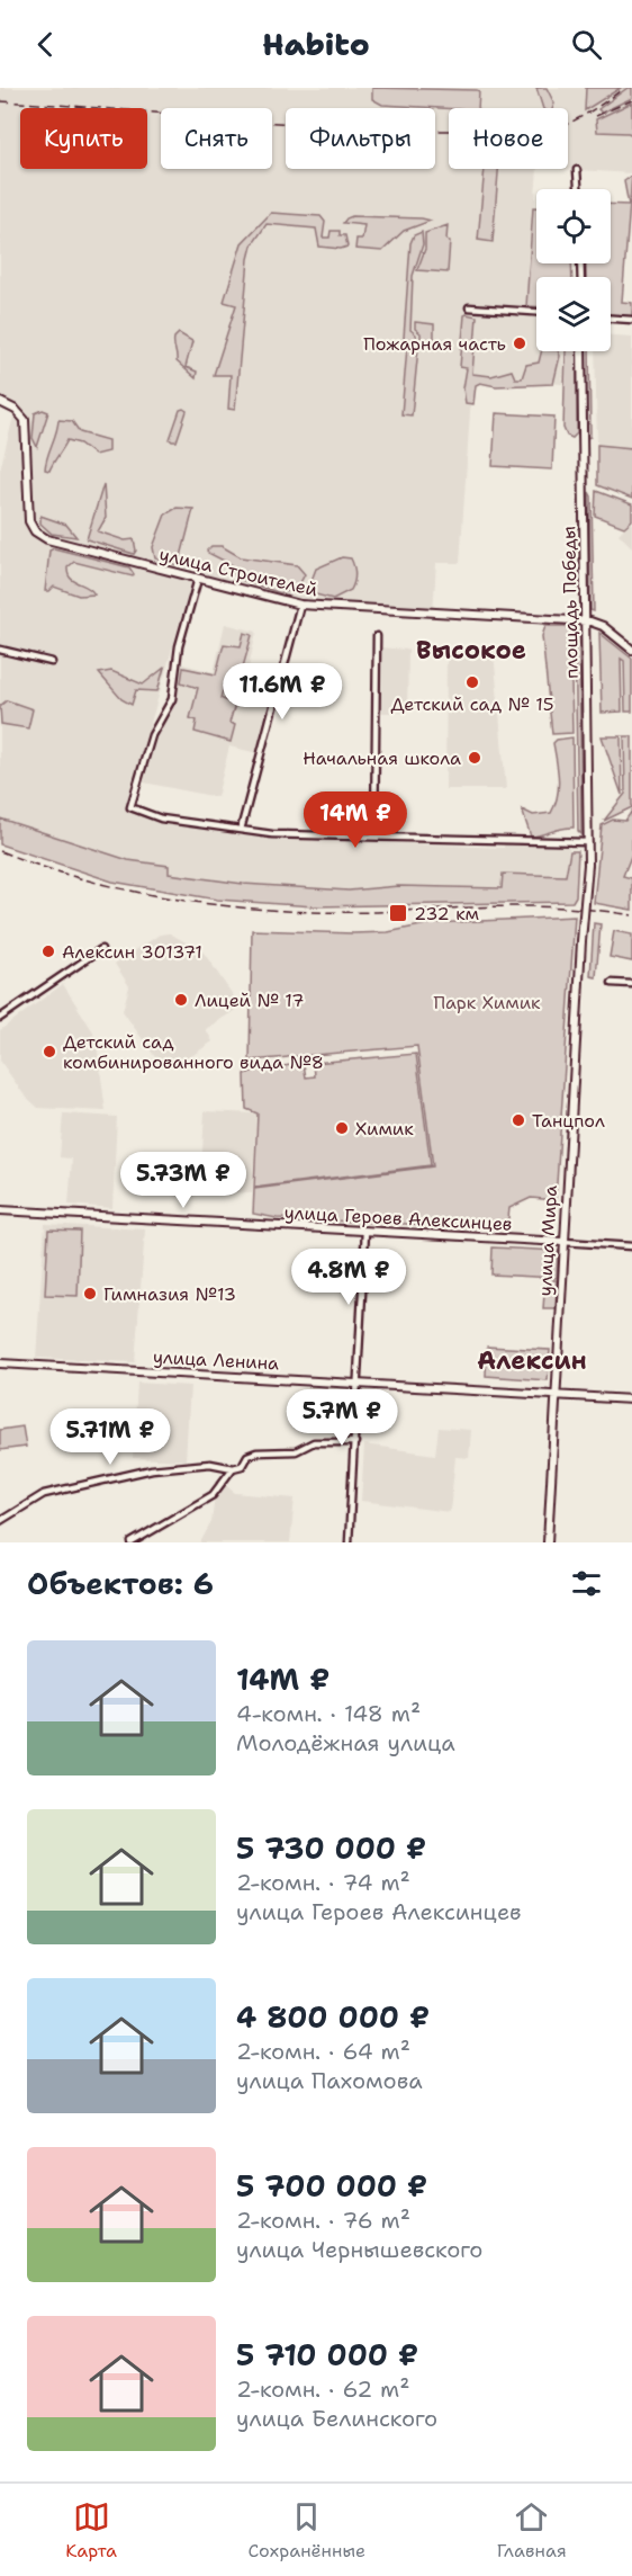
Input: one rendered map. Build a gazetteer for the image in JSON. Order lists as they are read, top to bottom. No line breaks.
{"streets":{"street":["улица Строителей","площадь Победы","улица Героев Алексинцев","улица Мира","улица Ленина"]},"crossings":[["улица Строителей","площадь Победы"],["площадь Победы","улица Мира"],["улица Героев Алексинцев","улица Мира"],["улица Мира","улица Ленина"]],"districts":["Высокое","Алексин"],"parks":["Парк Химик"],"places":{"other":["Пожарная часть","Детский сад № 15","Начальная школа","Алексин 301371","Лицей № 17","Детский сад комбинированного вида №8","Танцпол","Химик","Гимназия №13"],"transit":["232 км"]},"page":{"header":"Habito","chip":["Купить","Снять","Фильтры","Новое"],"price":["11.6M ₽","14M ₽","5.73M ₽","4.8M ₽","5.7M ₽","5.71M ₽"],"heading":"Объектов: 6","list":[{"name":"14M ₽","note":"4-комн. · 148 m² · Молодёжная улица"},{"name":"5 730 000 ₽","note":"2-комн. · 74 m² · улица Героев Алексинцев"},{"name":"4 800 000 ₽","note":"2-комн. · 64 m² · улица Пахомова"},{"name":"5 700 000 ₽","note":"2-комн. · 76 m² · улица Чернышевского"},{"name":"5 710 000 ₽","note":"2-комн. · 62 m² · улица Белинского"}],"tabs":["Карта","Сохранённые","Главная"]}}
